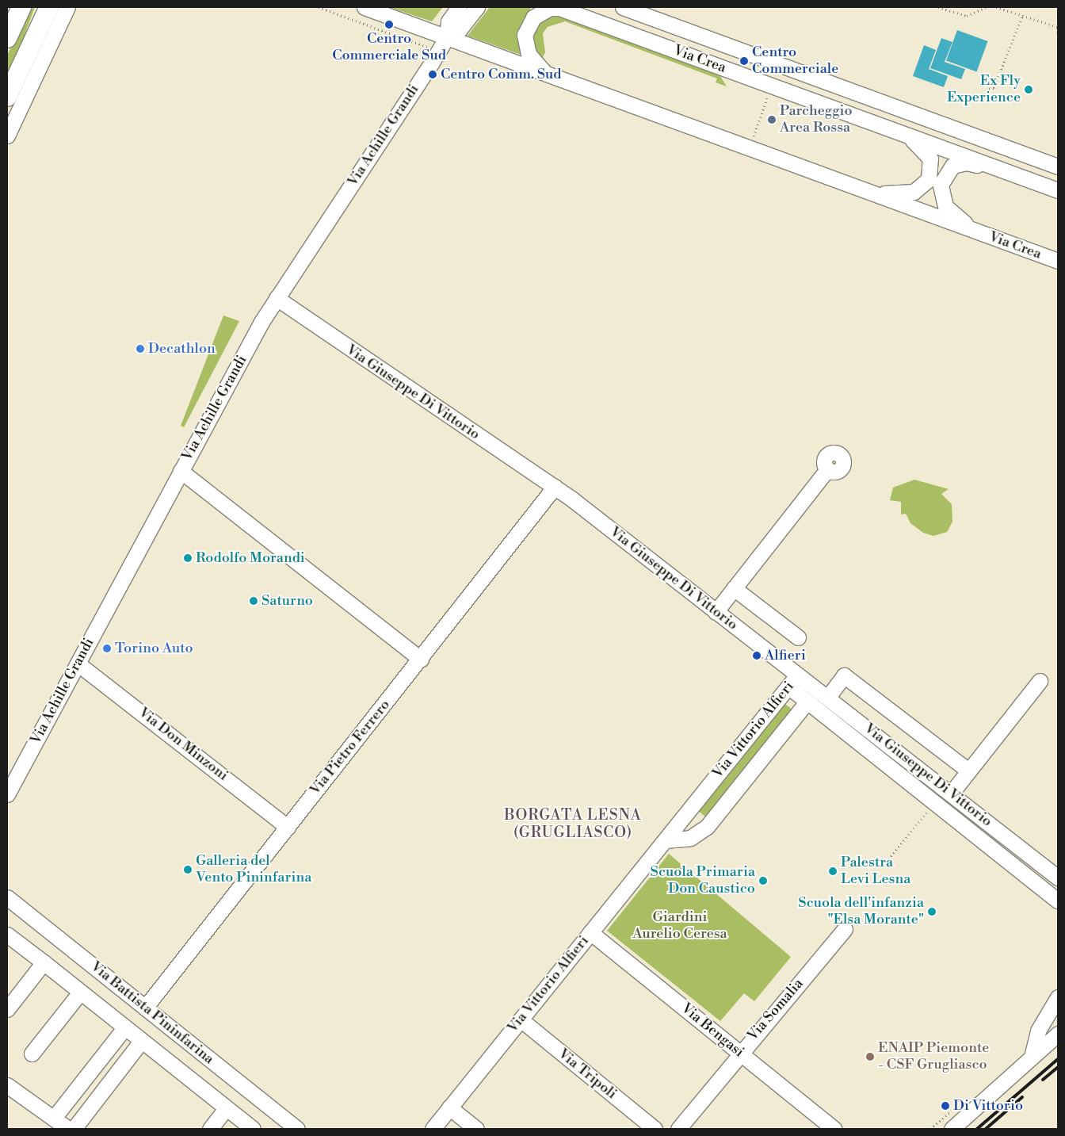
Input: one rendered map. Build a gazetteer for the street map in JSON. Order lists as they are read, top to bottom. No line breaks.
{"streets":{"street":["Via Crea","Via Achille Grandi","Via Giuseppe Di Vittorio","Via Vittorio Alfieri","Via Don Minzoni","Via Pietro Ferrero","Via Somalia","Via Battista Pininfarina","Via Bengasi","Via Tripoli"]},"crossings":[["Via Crea","Via Achille Grandi"],["Via Achille Grandi","Via Giuseppe Di Vittorio"],["Via Achille Grandi","Via Don Minzoni"],["Via Giuseppe Di Vittorio","Via Vittorio Alfieri"],["Via Giuseppe Di Vittorio","Via Pietro Ferrero"],["Via Vittorio Alfieri","Via Bengasi"],["Via Vittorio Alfieri","Via Tripoli"],["Via Don Minzoni","Via Pietro Ferrero"],["Via Pietro Ferrero","Via Battista Pininfarina"],["Via Somalia","Via Bengasi"]],"districts":["BORGATA LESNA (GRUGLIASCO)"],"parks":["Giardini Aurelio Ceresa"],"places":["Centro Commerciale Sud","Centro Commerciale","Centro Comm. Sud","Ex Fly Experience","Parcheggio Area Rossa","Decathlon","Rodolfo Morandi","Saturno","Torino Auto","Alfieri","Galleria del Vento Pininfarina","Palestra Levi Lesna","Scuola Primaria Don Caustico","Scuola dell'infanzia \"Elsa Morante\"","ENAIP Piemonte - CSF Grugliasco","Di Vittorio"]}
